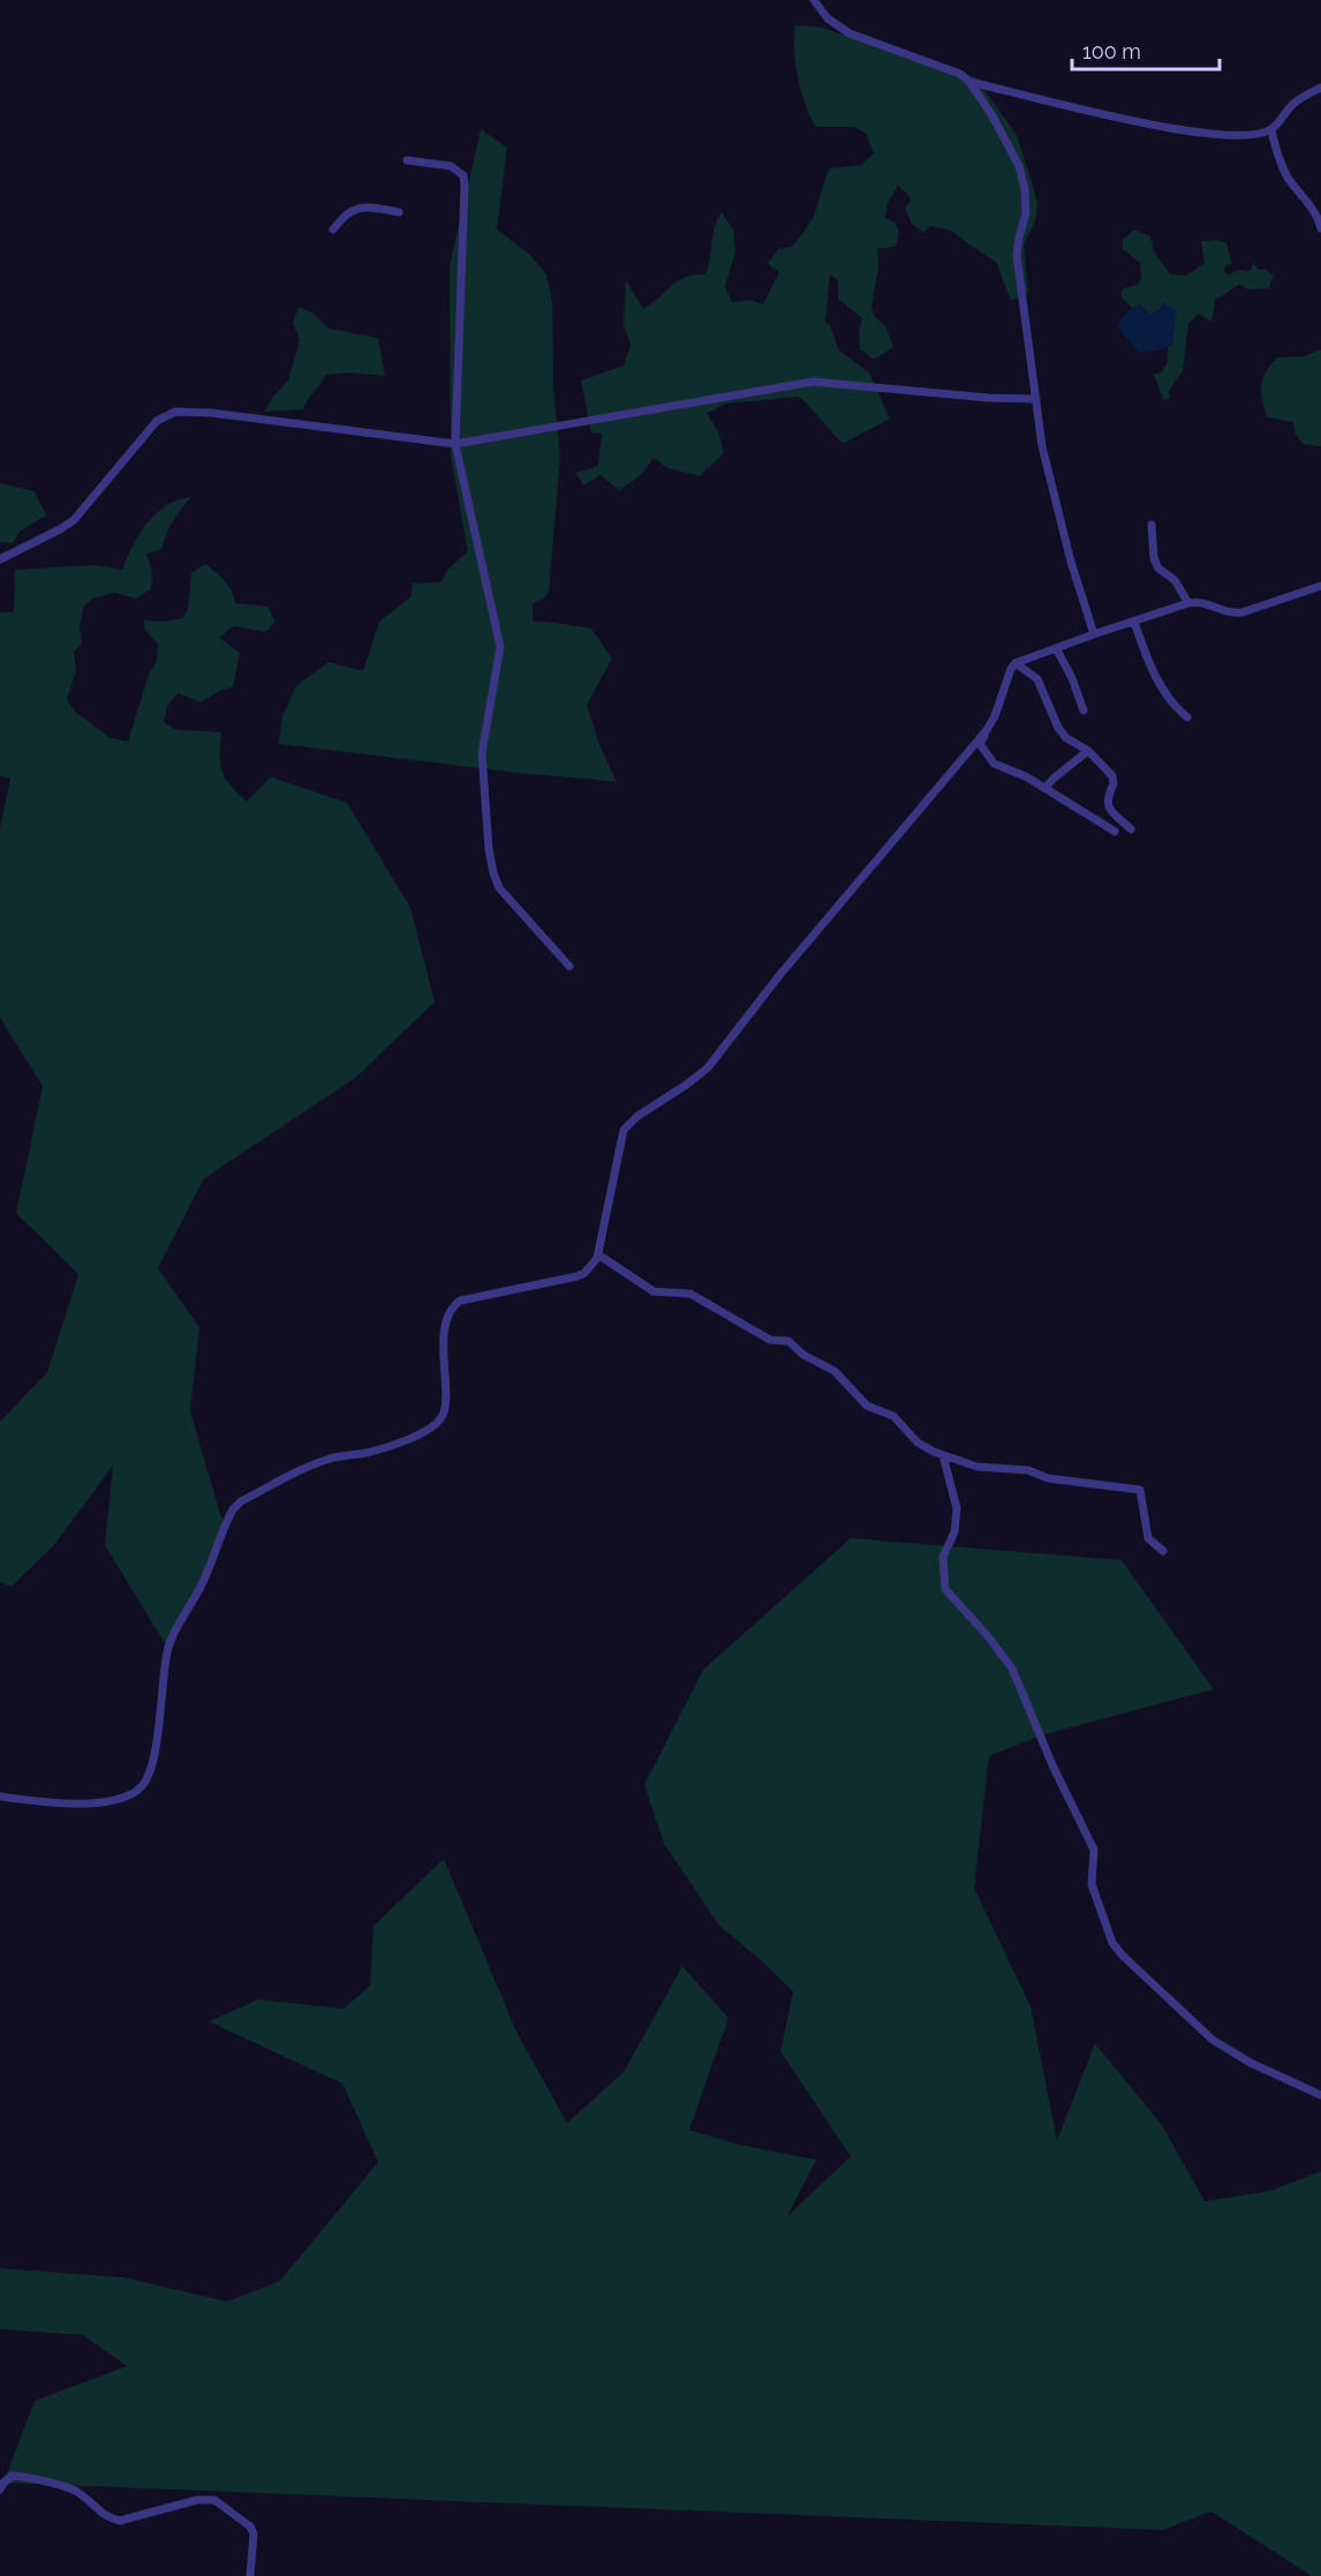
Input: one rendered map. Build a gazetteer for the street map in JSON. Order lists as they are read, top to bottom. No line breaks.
{"scale_bar":"100 m"}
